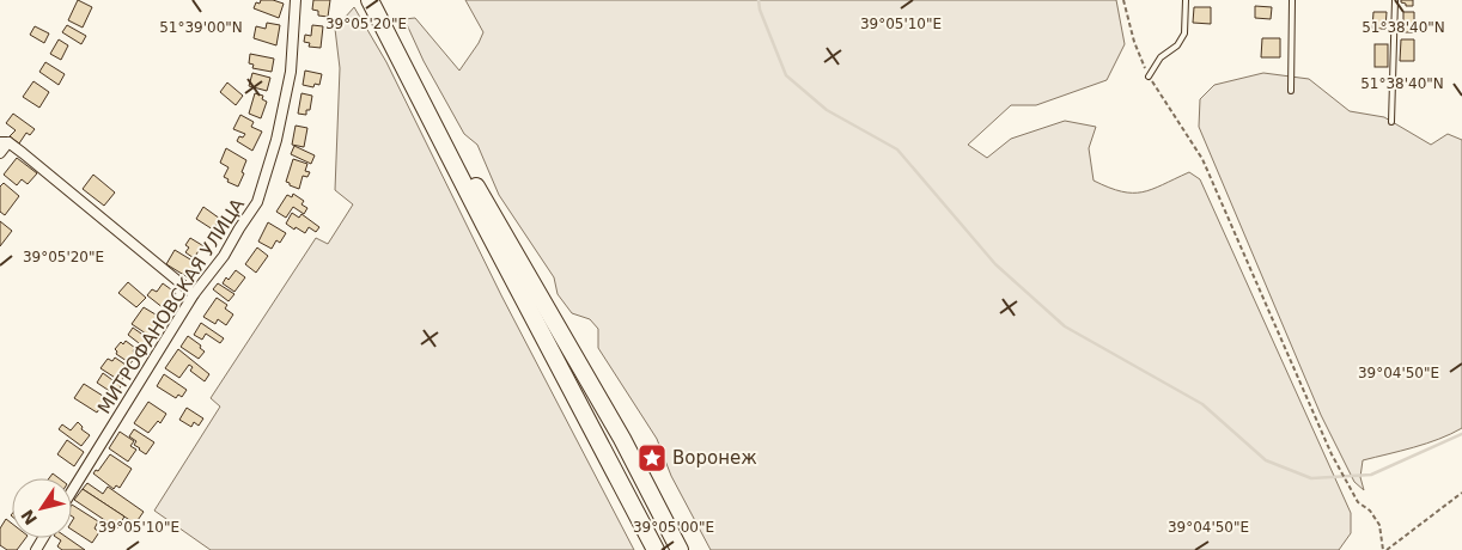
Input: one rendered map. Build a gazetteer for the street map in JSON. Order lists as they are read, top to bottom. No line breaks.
{"streets":{"street":["МИТРОФАНОВСКАЯ УЛИЦА"]},"places":{"place":["Воронеж"]},"north":"bottom left","coordinates":["39°05'20\"E","39°05'10\"E","51°38'40\"N","51°39'00\"N","39°04'50\"E","39°05'00\"E"]}
